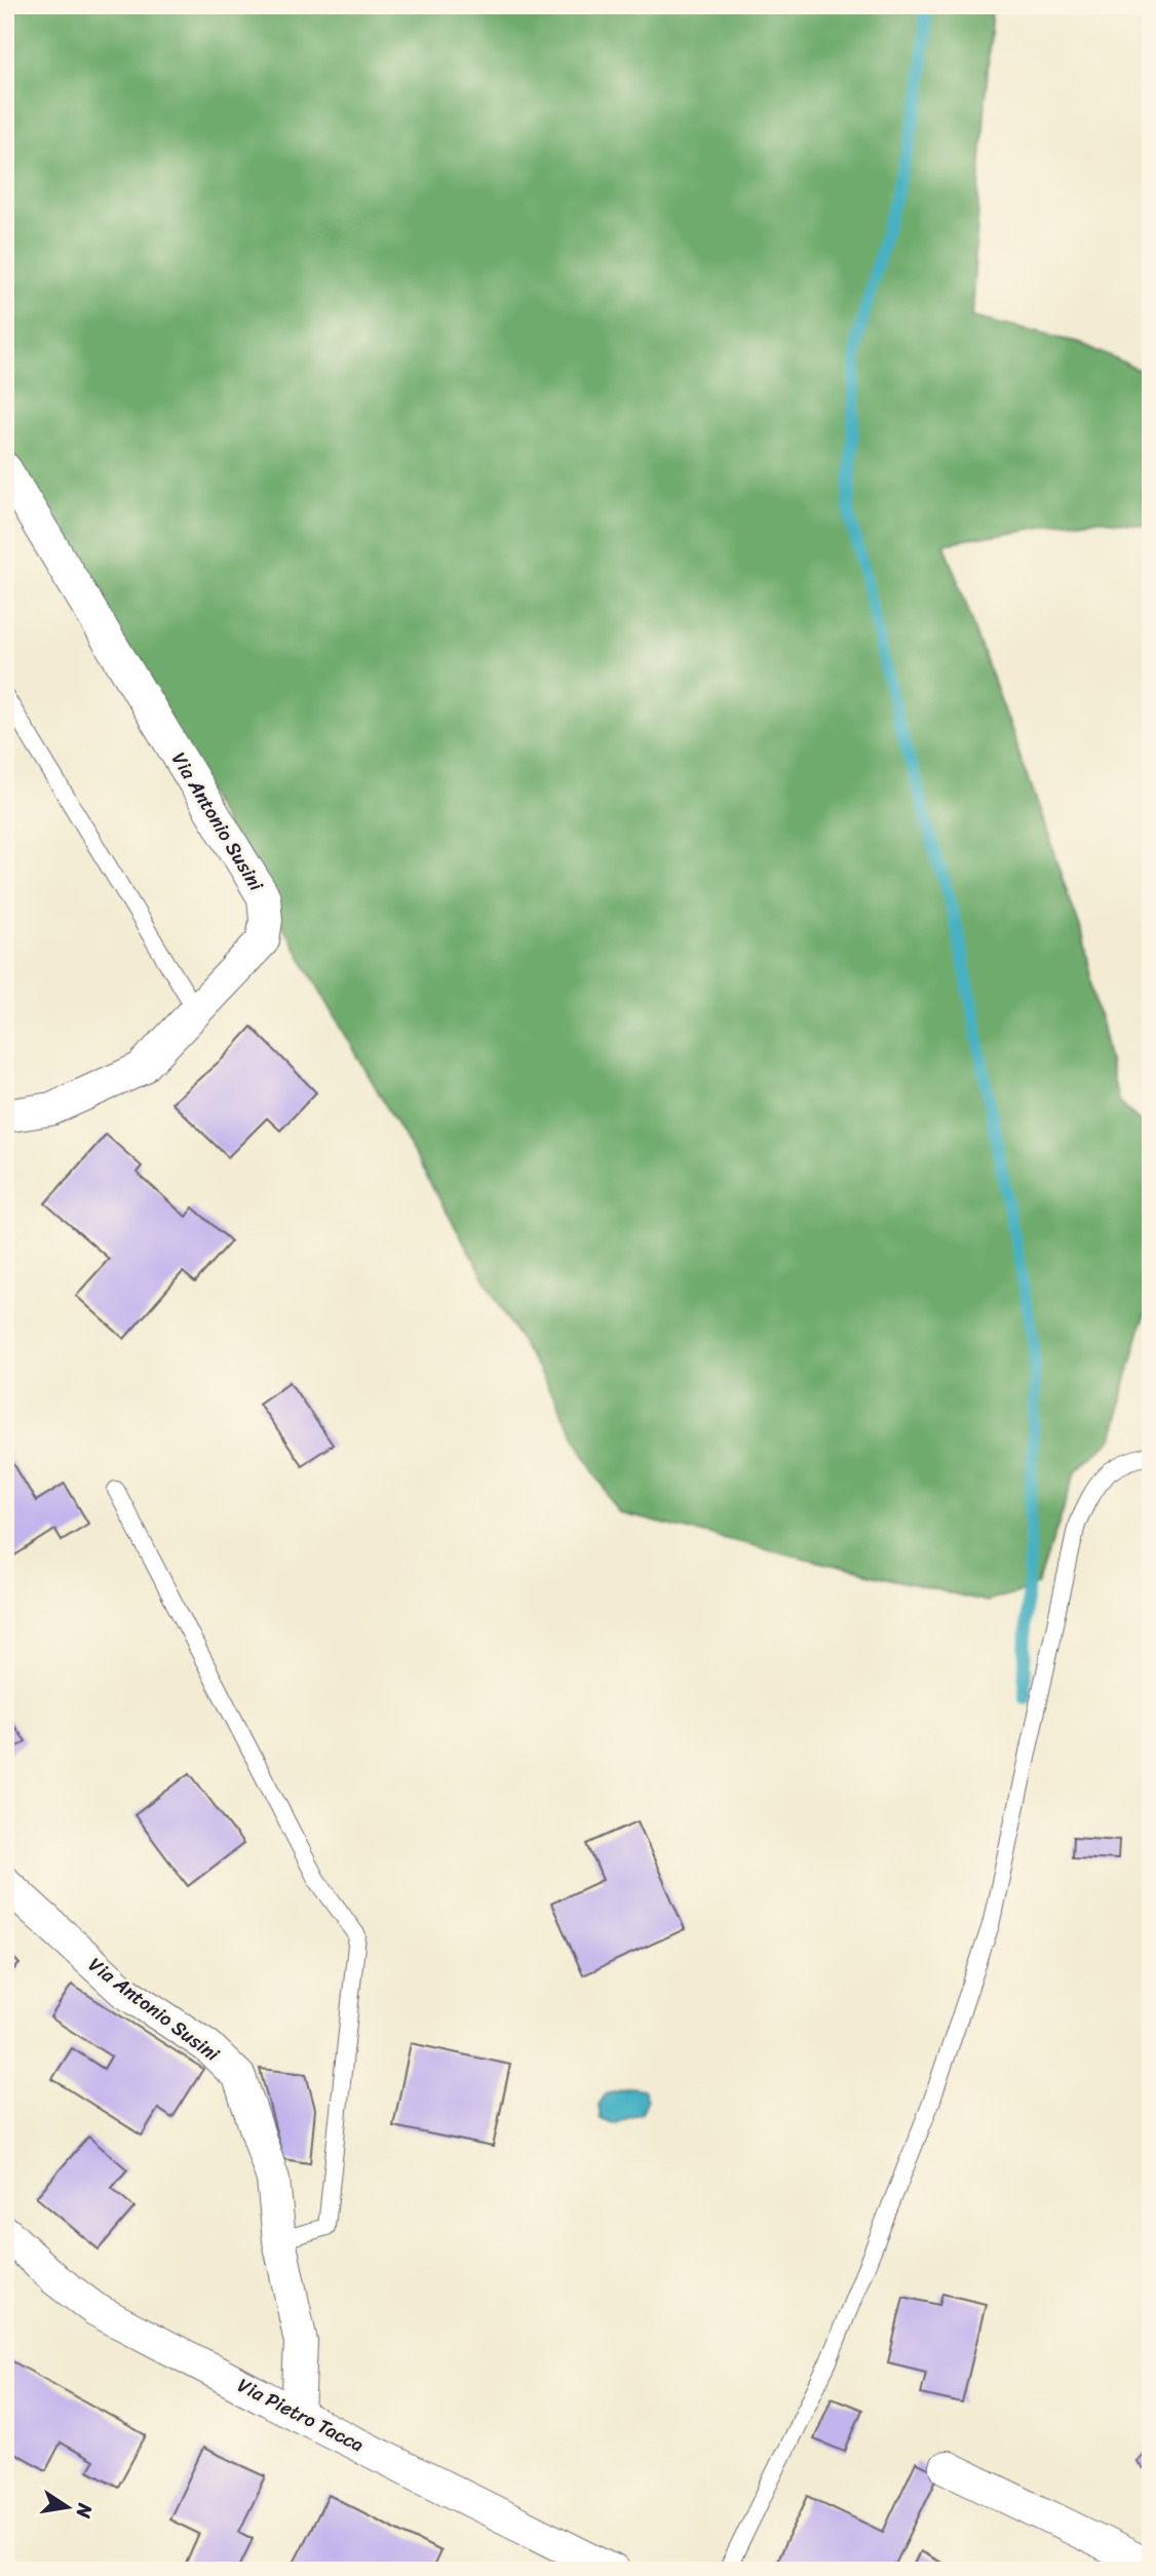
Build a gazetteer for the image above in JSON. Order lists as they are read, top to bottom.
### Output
{
  "streets": {
    "street": ["Via Antonio Susini", "Via Pietro Tacca"]
  },
  "crossings": [
    ["Via Antonio Susini", "Via Pietro Tacca"]
  ],
  "north": "right"
}
